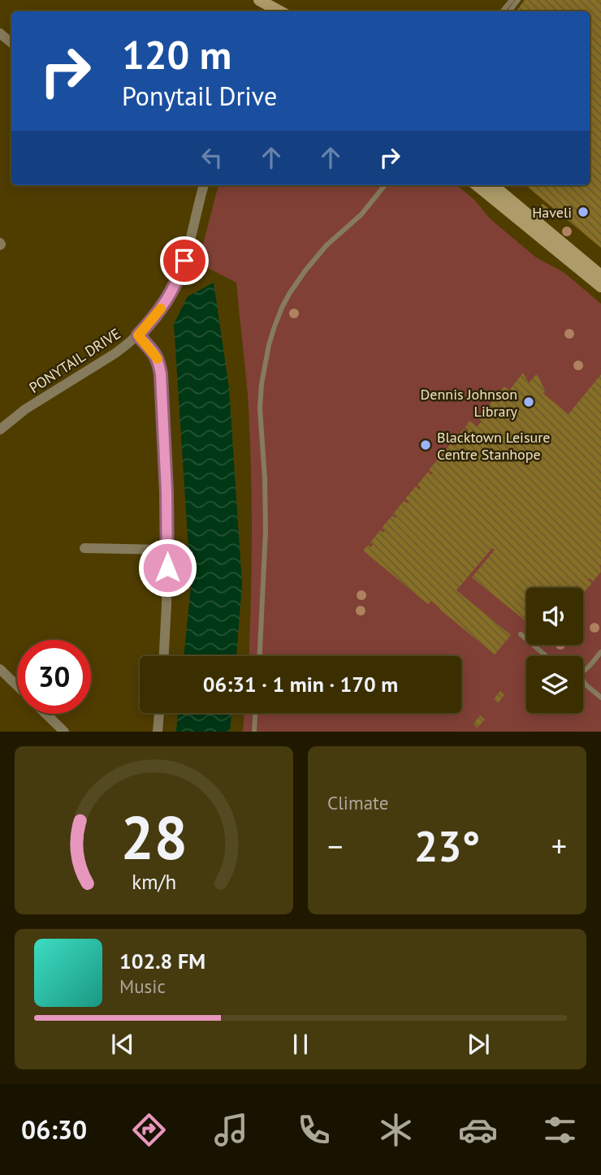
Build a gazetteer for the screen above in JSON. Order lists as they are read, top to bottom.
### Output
{
  "streets": {
    "street": ["PONYTAIL DRIVE"]
  },
  "places": ["Haveli", "Dennis Johnson Library", "Blacktown Leisure Centre Stanhope"],
  "page": {
    "turn": ["120 m", "Ponytail Drive"],
    "limit": "30",
    "trip": "06:31 · 1 min · 170 m",
    "tile": "Climate",
    "heat": ["−", "23°", "+"],
    "song": ["102.8 FM", "Music"],
    "tabs": "06:30",
    "gauge": ["28", "km/h"]
  }
}
